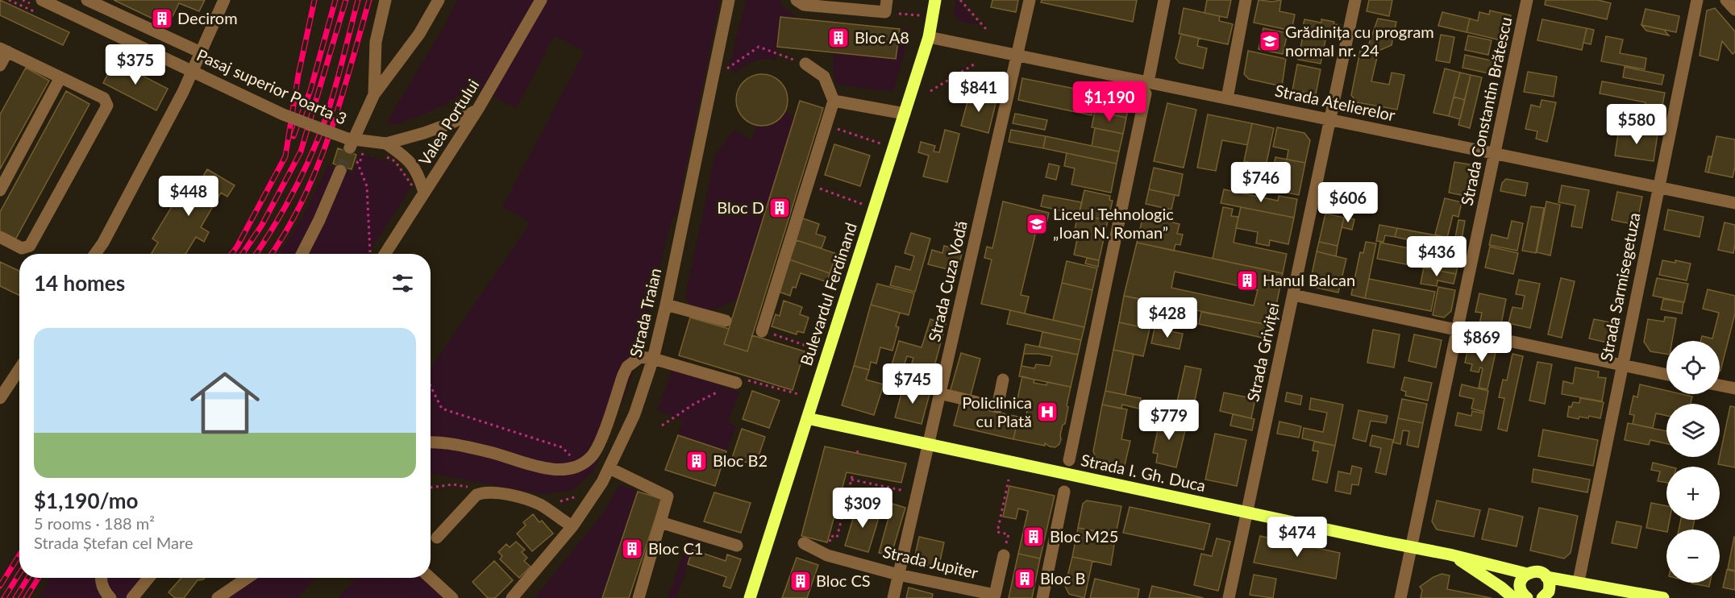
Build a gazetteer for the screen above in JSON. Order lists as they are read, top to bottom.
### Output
{
  "streets": {
    "main road": ["Bulevardul Ferdinand", "Strada I. Gh. Duca"],
    "street": [
      "Pasaj superior Poarta 3",
      "Strada Atelierelor",
      "Strada Constantin Brătescu",
      "Valea Portului",
      "Strada Cuza Vodă",
      "Strada Sarmisegetuza",
      "Strada Traian",
      "Strada Griviței",
      "Strada Jupiter"
    ]
  },
  "crossings": [
    ["Pasaj superior Poarta 3", "Valea Portului"],
    ["Strada Atelierelor", "Strada Constantin Brătescu"],
    ["Strada Atelierelor", "Strada Cuza Vodă"],
    ["Strada Atelierelor", "Strada Sarmisegetuza"],
    ["Strada Atelierelor", "Bulevardul Ferdinand"],
    ["Strada Atelierelor", "Strada Griviței"],
    ["Strada Constantin Brătescu", "Strada I. Gh. Duca"],
    ["Strada Cuza Vodă", "Strada I. Gh. Duca"],
    ["Strada Cuza Vodă", "Strada Jupiter"],
    ["Bulevardul Ferdinand", "Strada I. Gh. Duca"],
    ["Strada Griviței", "Strada I. Gh. Duca"]
  ],
  "places": {
    "building": [
      "Decirom",
      "Bloc A8",
      "Bloc D",
      "Hanul Balcan",
      "Bloc B2",
      "Bloc M25",
      "Bloc C1",
      "Bloc B",
      "Bloc CS"
    ],
    "school or university": ["Grădinița cu program normal nr. 24", "Liceul Tehnologic „Ioan N. Roman”"],
    "hospital": ["Policlinica cu Plată"]
  },
  "page": {
    "price": [
      "$375",
      "$841",
      "$1,190",
      "$580",
      "$746",
      "$448",
      "$606",
      "$436",
      "$428",
      "$869",
      "$745",
      "$779",
      "$309",
      "$474"
    ],
    "heading": "14 homes",
    "list": [
      {
        "name": "$1,190/mo",
        "note": "5 rooms · 188 m² · Strada Ștefan cel Mare"
      }
    ],
    "map_buttons": ["+", "−"]
  }
}
